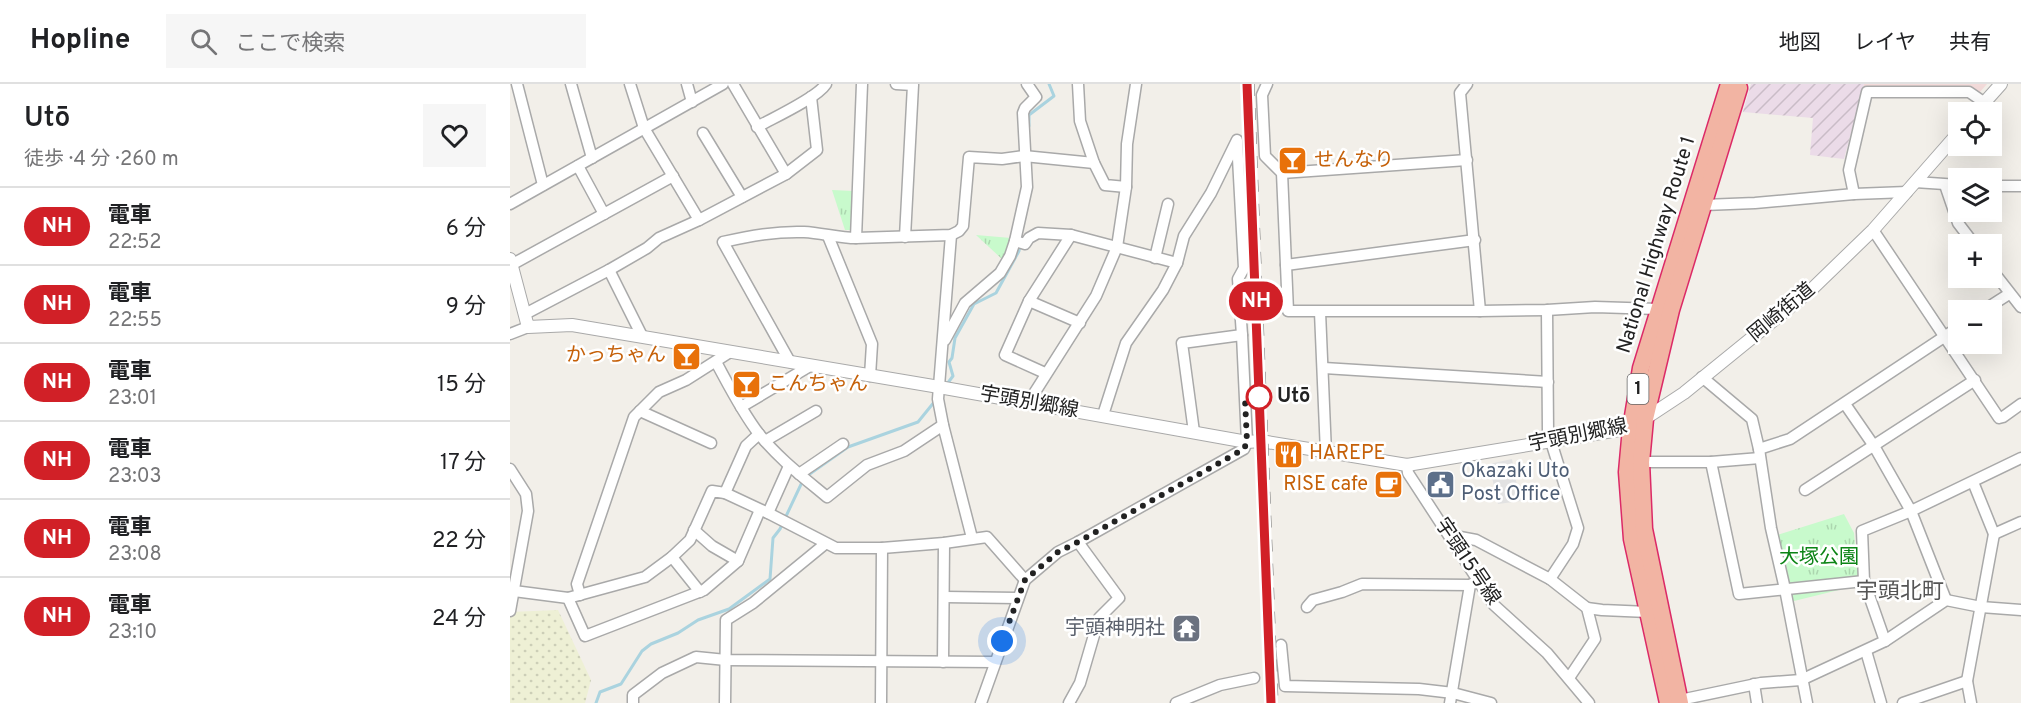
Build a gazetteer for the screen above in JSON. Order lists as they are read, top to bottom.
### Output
{
  "streets": {
    "highway": ["National Highway Route 1", "1"],
    "street": ["岡崎街道", "宇頭別郷線", "宇頭15号線"]
  },
  "crossings": [
    ["National Highway Route 1", "岡崎街道"],
    ["National Highway Route 1", "宇頭別郷線"],
    ["岡崎街道", "宇頭別郷線"],
    ["宇頭別郷線", "宇頭15号線"]
  ],
  "districts": ["宇頭北町"],
  "parks": ["大塚公園"],
  "places": {
    "bar": ["せんなり", "かっちゃん", "こんちゃん"],
    "other": ["Utō"],
    "restaurant": ["HAREPE"],
    "public building": ["Okazaki Uto Post Office"],
    "cafe": ["RISE cafe"],
    "temple": ["宇頭神明社"]
  },
  "page": {
    "header": "Hopline",
    "search": "ここで検索",
    "nav": ["地図", "レイヤ", "共有"],
    "heading": ["Utō", "徒歩 · 4 分 · 260 m"],
    "on_map": "NH",
    "map_buttons": ["+", "−"],
    "list": [
      {
        "mark": "NH",
        "name": "電車",
        "note": "22:52",
        "value": "6 分"
      },
      {
        "mark": "NH",
        "name": "電車",
        "note": "22:55",
        "value": "9 分"
      },
      {
        "mark": "NH",
        "name": "電車",
        "note": "23:01",
        "value": "15 分"
      },
      {
        "mark": "NH",
        "name": "電車",
        "note": "23:03",
        "value": "17 分"
      },
      {
        "mark": "NH",
        "name": "電車",
        "note": "23:08",
        "value": "22 分"
      },
      {
        "mark": "NH",
        "name": "電車",
        "note": "23:10",
        "value": "24 分"
      }
    ]
  }
}
